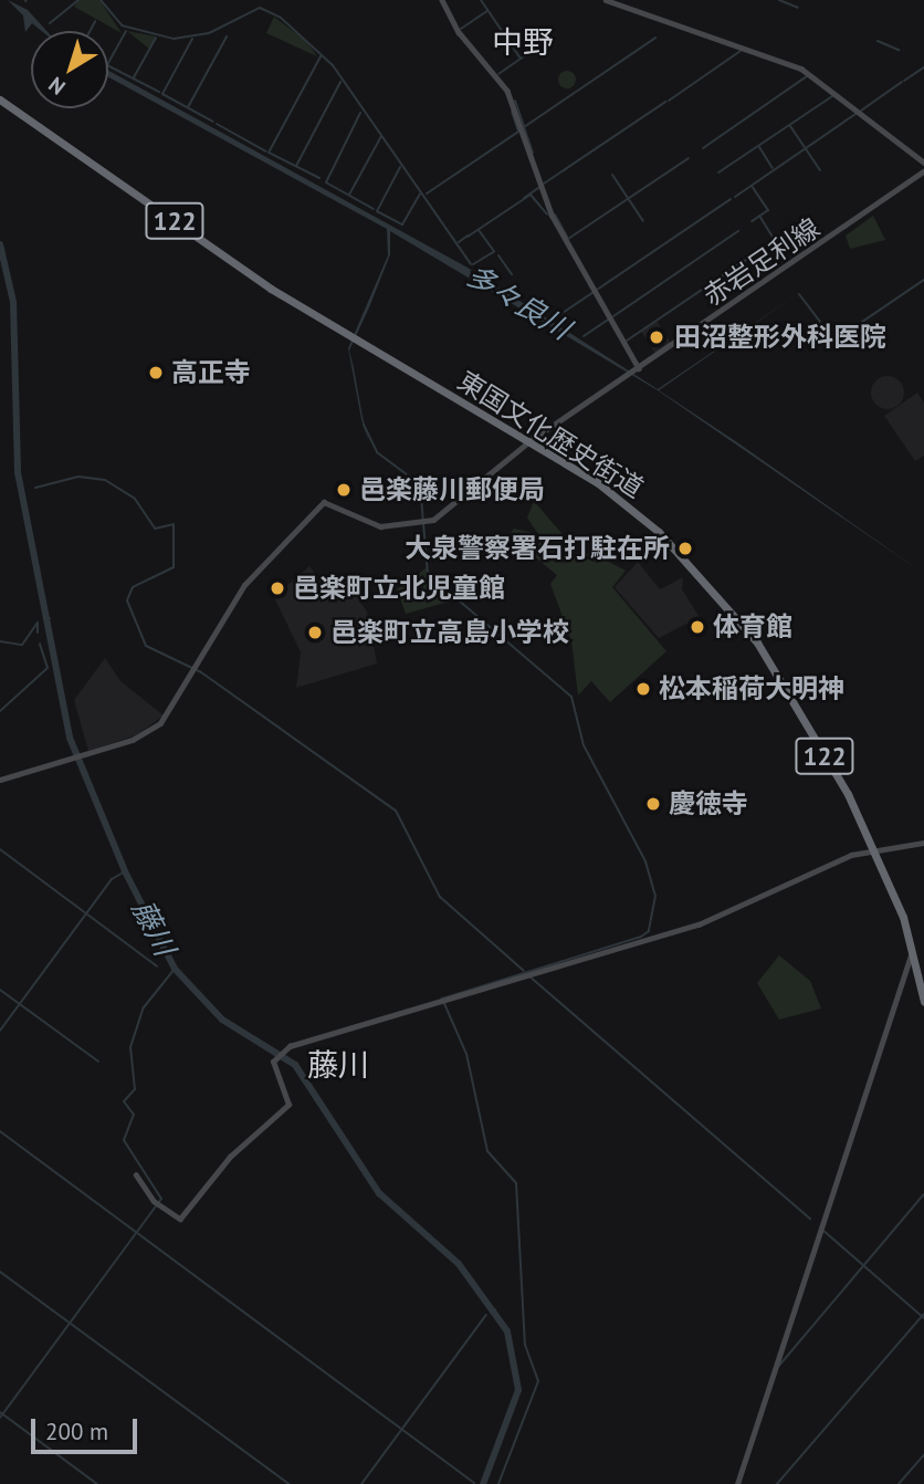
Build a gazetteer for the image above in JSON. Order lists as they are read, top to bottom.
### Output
{
  "streets": {
    "highway": ["122", "東国文化歴史街道"],
    "street": ["赤岩足利線"]
  },
  "crossings": [
    ["赤岩足利線", "東国文化歴史街道"]
  ],
  "districts": ["中野", "藤川"],
  "water": ["多々良川", "藤川"],
  "places": [
    "田沼整形外科医院",
    "高正寺",
    "邑楽藤川郵便局",
    "大泉警察署石打駐在所",
    "邑楽町立北児童館",
    "体育館",
    "邑楽町立高島小学校",
    "松本稲荷大明神",
    "慶徳寺"
  ],
  "scale_bar": "200 m",
  "north": "bottom left"
}
